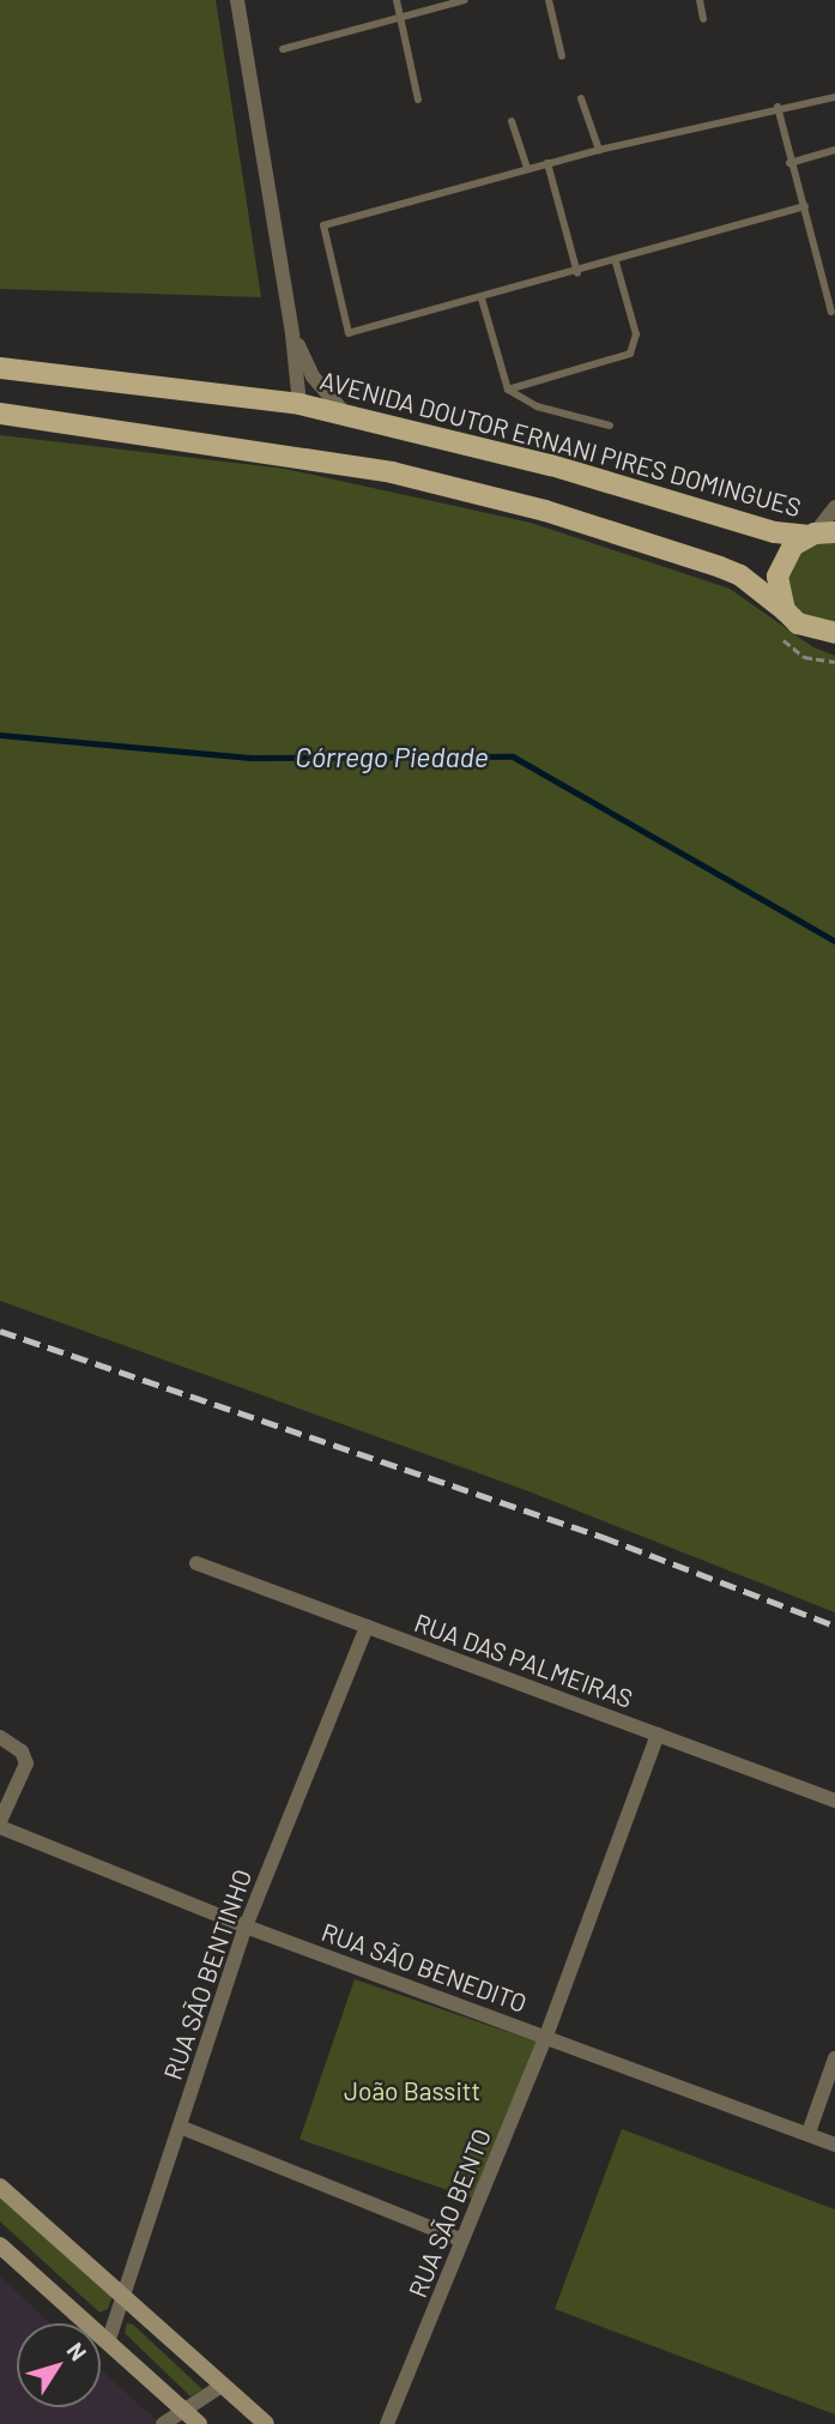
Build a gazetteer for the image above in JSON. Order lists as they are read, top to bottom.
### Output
{
  "streets": {
    "main road": ["AVENIDA DOUTOR ERNANI PIRES DOMINGUES"],
    "street": [
      "RUA DAS PALMEIRAS",
      "RUA SÃO BENEDITO",
      "RUA SÃO BENTINHO",
      "RUA SÃO BENTO"
    ]
  },
  "crossings": [
    ["RUA DAS PALMEIRAS", "RUA SÃO BENTINHO"],
    ["RUA DAS PALMEIRAS", "RUA SÃO BENTO"],
    ["RUA SÃO BENEDITO", "RUA SÃO BENTINHO"],
    ["RUA SÃO BENEDITO", "RUA SÃO BENTO"]
  ],
  "water": ["Córrego Piedade"],
  "parks": ["João Bassitt"],
  "north": "top right"
}
